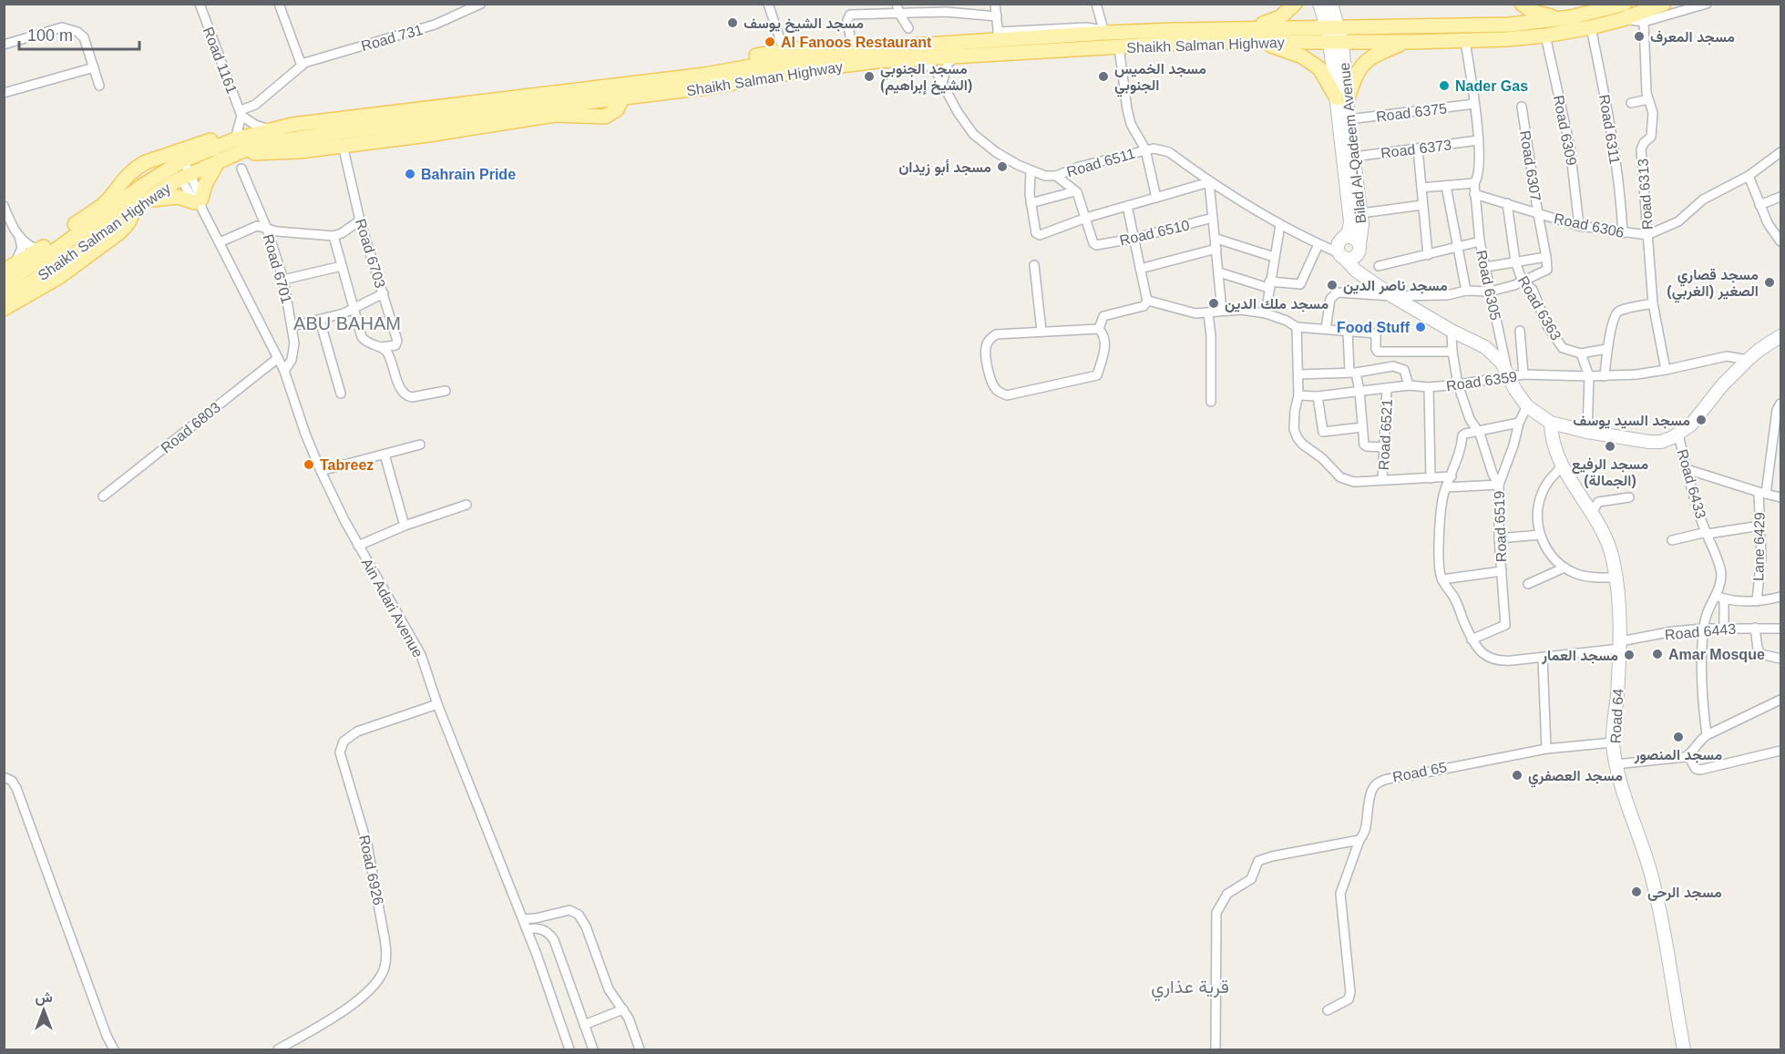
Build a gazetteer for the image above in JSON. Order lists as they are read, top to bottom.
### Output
{
  "streets": {
    "main road": ["Shaikh Salman Highway"],
    "street": [
      "Road 731",
      "Road 1161",
      "Road 6375",
      "Road 6311",
      "Road 6309",
      "Bilad Al-Qadeem Avenue",
      "Road 6373",
      "Road 6511",
      "Road 6307",
      "Road 6313",
      "Road 6306",
      "Road 6510",
      "Road 6703",
      "Road 6701",
      "Road 6305",
      "Road 6363",
      "Road 6359",
      "Road 6803",
      "Road 6521",
      "Road 6433",
      "Road 6519",
      "Lane 6429",
      "Ain Adari Avenue",
      "Road 6443",
      "Road 64",
      "Road 65",
      "Road 6926"
    ]
  },
  "crossings": [
    ["Road 731", "Road 1161"],
    ["Shaikh Salman Highway", "Road 6311"],
    ["Shaikh Salman Highway", "Road 6309"],
    ["Shaikh Salman Highway", "Bilad Al-Qadeem Avenue"],
    ["Shaikh Salman Highway", "Road 6511"],
    ["Shaikh Salman Highway", "Ain Adari Avenue"],
    ["Road 6375", "Bilad Al-Qadeem Avenue"],
    ["Road 6311", "Road 6306"],
    ["Road 6309", "Road 6306"],
    ["Bilad Al-Qadeem Avenue", "Road 6373"],
    ["Road 6307", "Road 6306"],
    ["Road 6313", "Road 6306"],
    ["Road 6313", "Road 6359"],
    ["Road 6306", "Road 6305"],
    ["Road 6306", "Road 6363"],
    ["Road 6701", "Ain Adari Avenue"],
    ["Road 6305", "Road 6359"],
    ["Road 6359", "Road 6521"],
    ["Road 6359", "Road 6519"],
    ["Road 6803", "Ain Adari Avenue"],
    ["Road 6433", "Road 6443"],
    ["Road 6519", "Road 6443"],
    ["Ain Adari Avenue", "Road 6926"],
    ["Road 6443", "Road 64"],
    ["Road 64", "Road 65"]
  ],
  "districts": ["ABU BAHAM", "قرية عذاري"],
  "places": [
    "مسجد الشيخ يوسف",
    "مسجد المعرف",
    "Al Fanoos Restaurant",
    "مسجد الجنوبي (الشيخ إبراهيم)",
    "مسجد الخميس الجنوبي",
    "Nader Gas",
    "مسجد أبو زيدان",
    "Bahrain Pride",
    "مسجد قصاري الصغير (الغربي)",
    "مسجد ناصر الدين",
    "مسجد ملك الدين",
    "Food Stuff",
    "مسجد السيد يوسف",
    "مسجد الرفيع (الجمالة)",
    "Tabreez",
    "Amar Mosque",
    "مسجد العمار",
    "مسجد المنصور",
    "مسجد العصفري",
    "مسجد الرحى"
  ],
  "scale_bar": "100 m",
  "north": "top"
}
